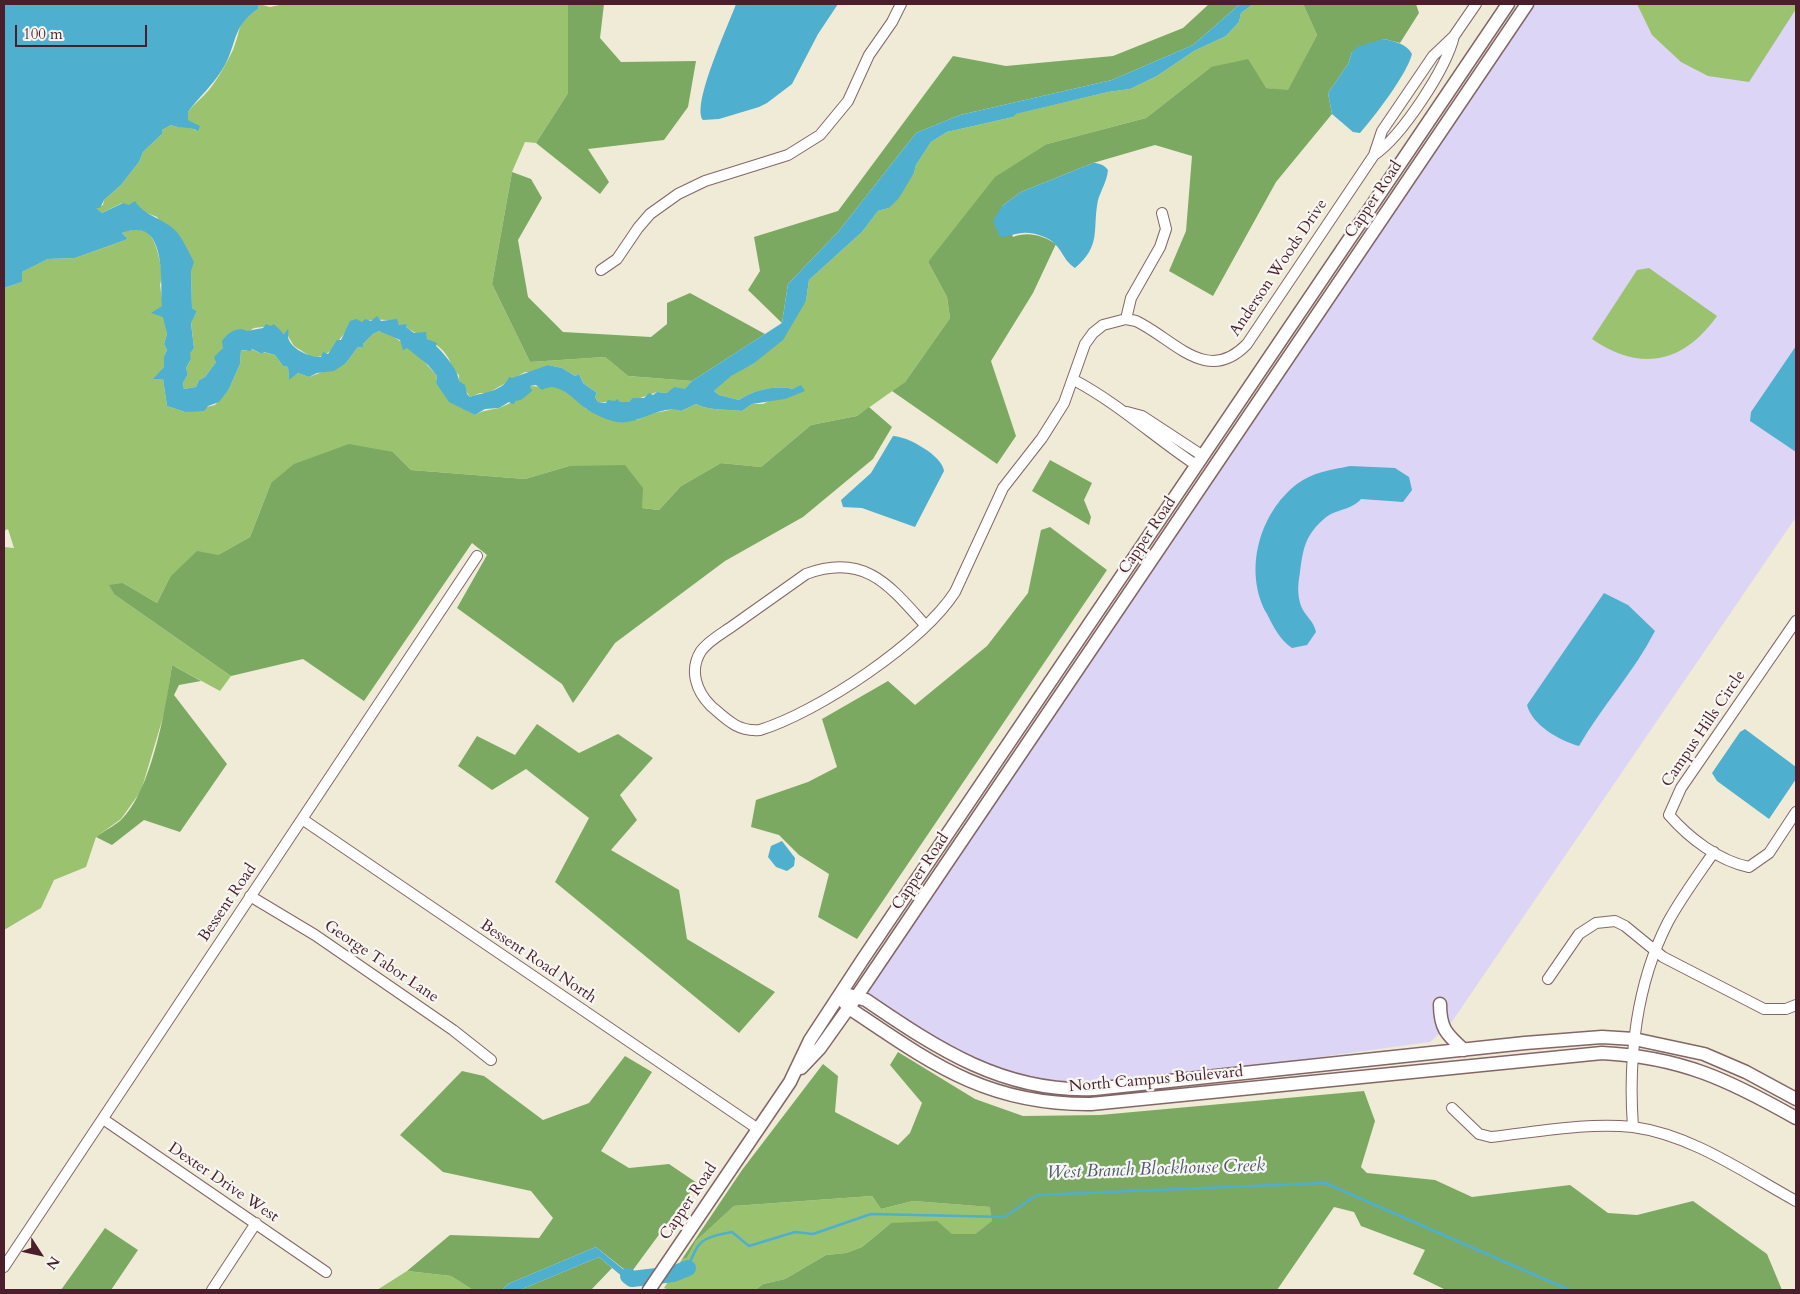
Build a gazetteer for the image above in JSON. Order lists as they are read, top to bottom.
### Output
{
  "streets": {
    "street": [
      "Capper Road",
      "Anderson Woods Drive",
      "Campus Hills Circle",
      "Bessent Road",
      "George Tabor Lane",
      "Bessent Road North",
      "North Campus Boulevard",
      "Dexter Drive West"
    ]
  },
  "crossings": [
    ["Capper Road", "Bessent Road North"],
    ["Capper Road", "North Campus Boulevard"],
    ["Bessent Road", "George Tabor Lane"],
    ["Bessent Road", "Bessent Road North"],
    ["Bessent Road", "Dexter Drive West"]
  ],
  "water": ["West Branch Blockhouse Creek"],
  "scale_bar": "100 m",
  "north": "bottom right"
}
